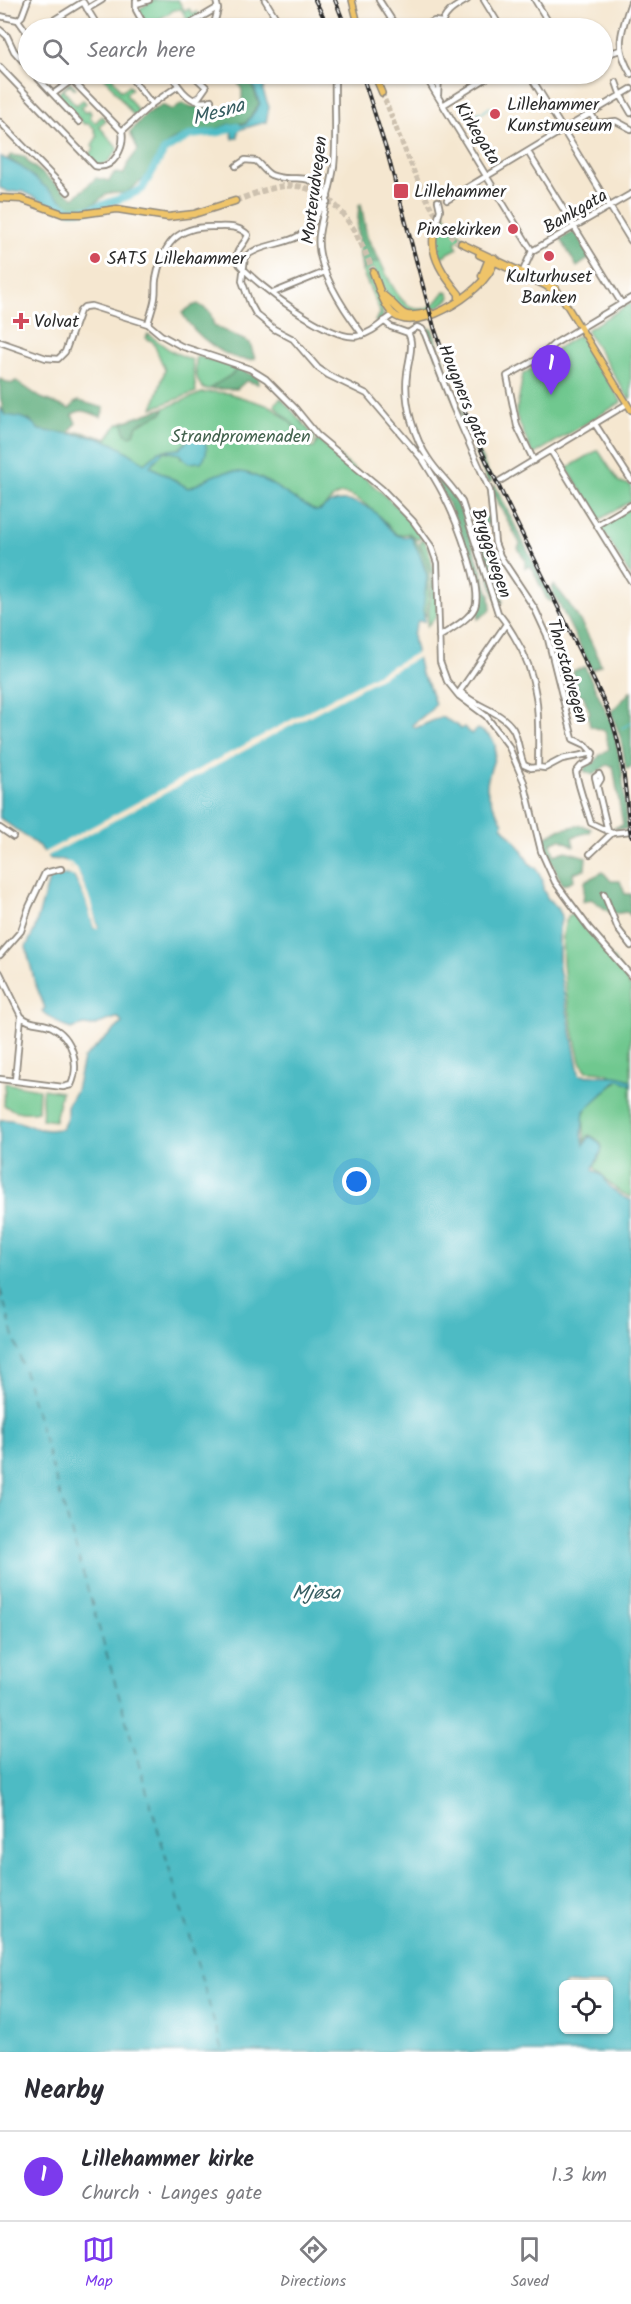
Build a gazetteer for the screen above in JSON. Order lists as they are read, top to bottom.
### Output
{
  "streets": {
    "street": [
      "Kirkegata",
      "Morterudvegen",
      "Bankgata",
      "Hougners gate",
      "Bryggevegen",
      "Thorstadvegen"
    ]
  },
  "crossings": [
    ["Kirkegata", "Bankgata"],
    ["Hougners gate", "Bryggevegen"],
    ["Hougners gate", "Thorstadvegen"]
  ],
  "water": ["Mesna", "Mjøsa"],
  "parks": ["Strandpromenaden"],
  "places": {
    "other": [
      "Lillehammer Kunstmuseum",
      "Pinsekirken",
      "Kulturhuset Banken",
      "SATS Lillehammer"
    ],
    "transit": ["Lillehammer"],
    "health": ["Volvat"]
  },
  "page": {
    "search": "Search here",
    "pins": "1",
    "heading": "Nearby",
    "list": [
      {
        "mark": "1",
        "name": "Lillehammer kirke",
        "note": "Church · Langes gate",
        "value": "1.3 km"
      }
    ],
    "nav": ["Map", "Directions", "Saved"]
  }
}
